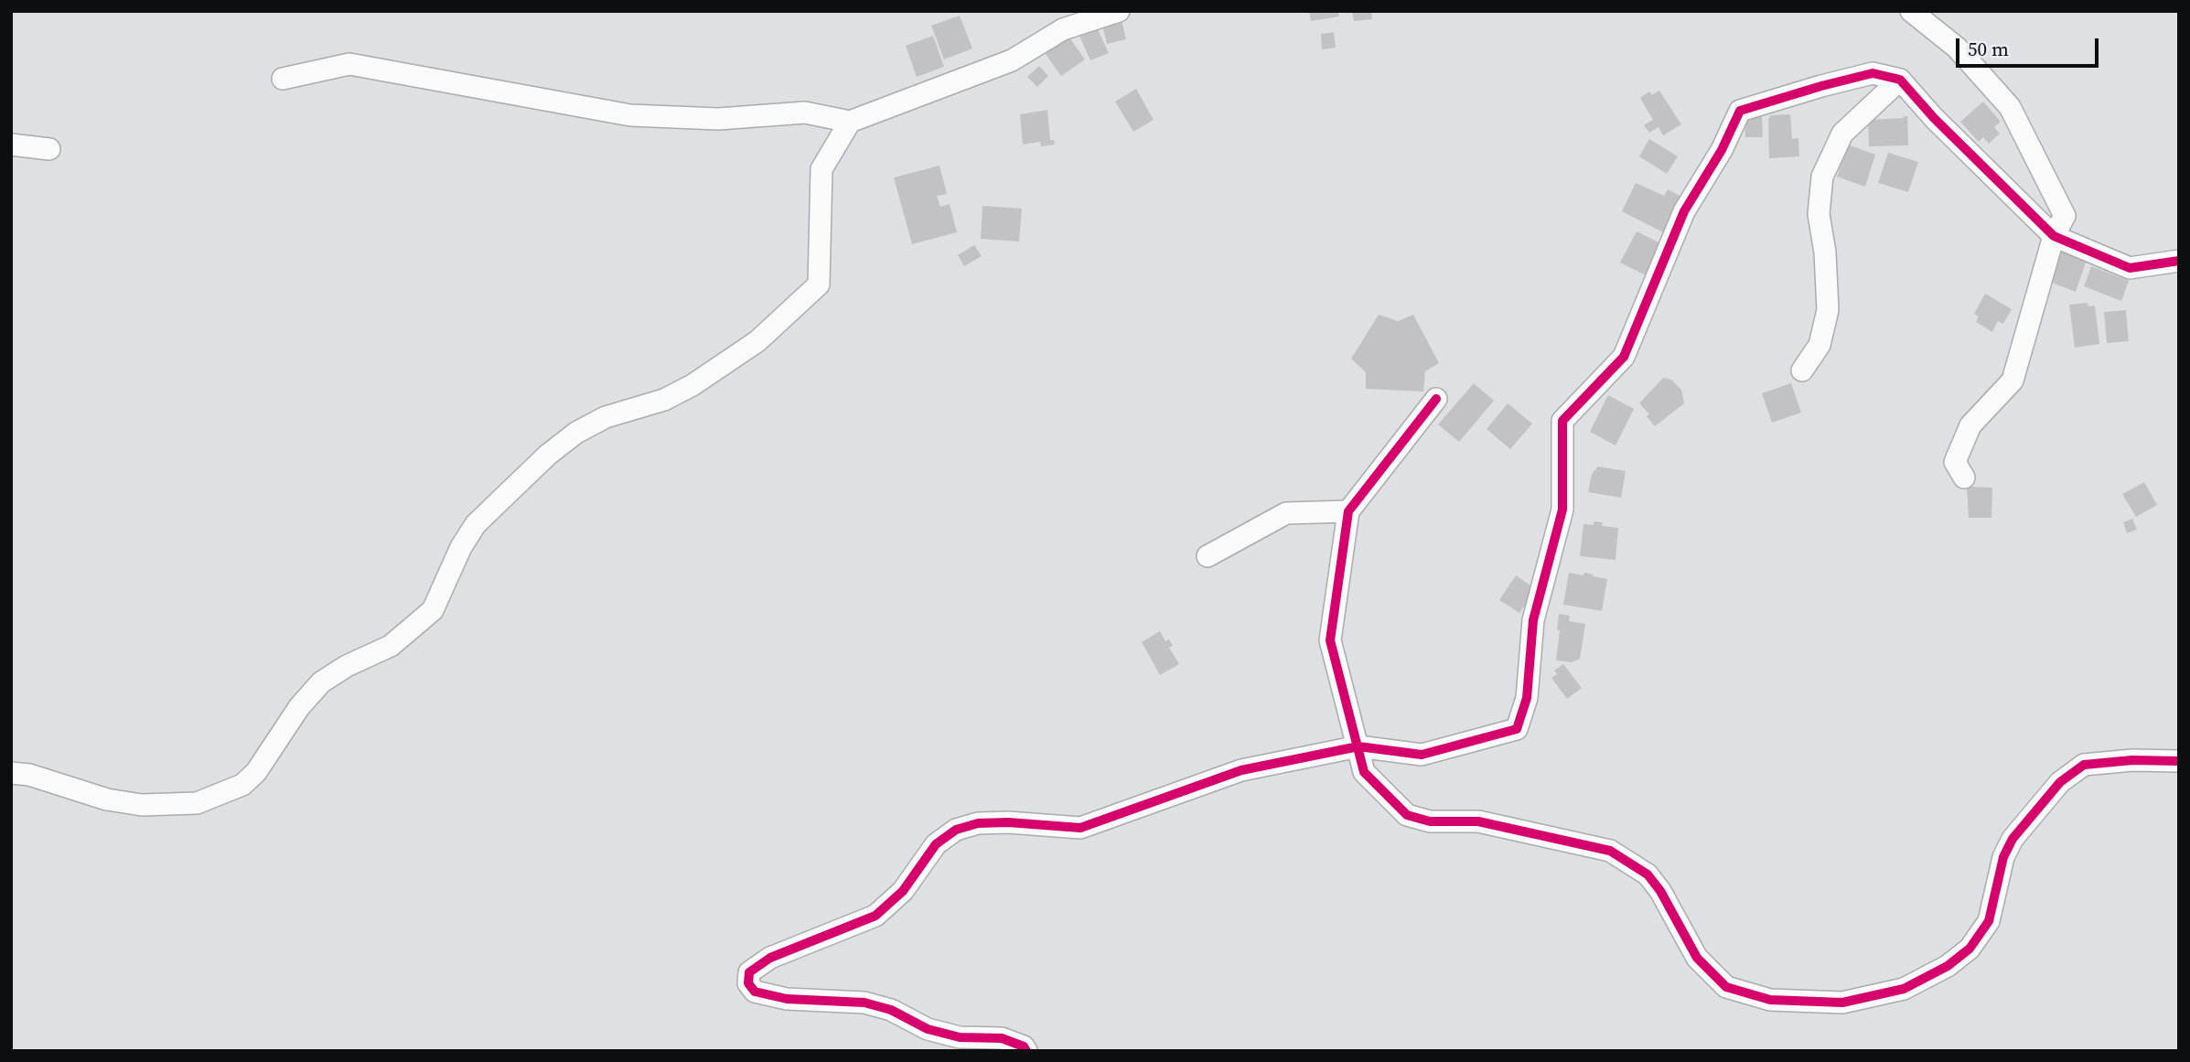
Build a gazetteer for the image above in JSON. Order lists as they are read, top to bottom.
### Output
{
  "scale_bar": "50 m"
}
